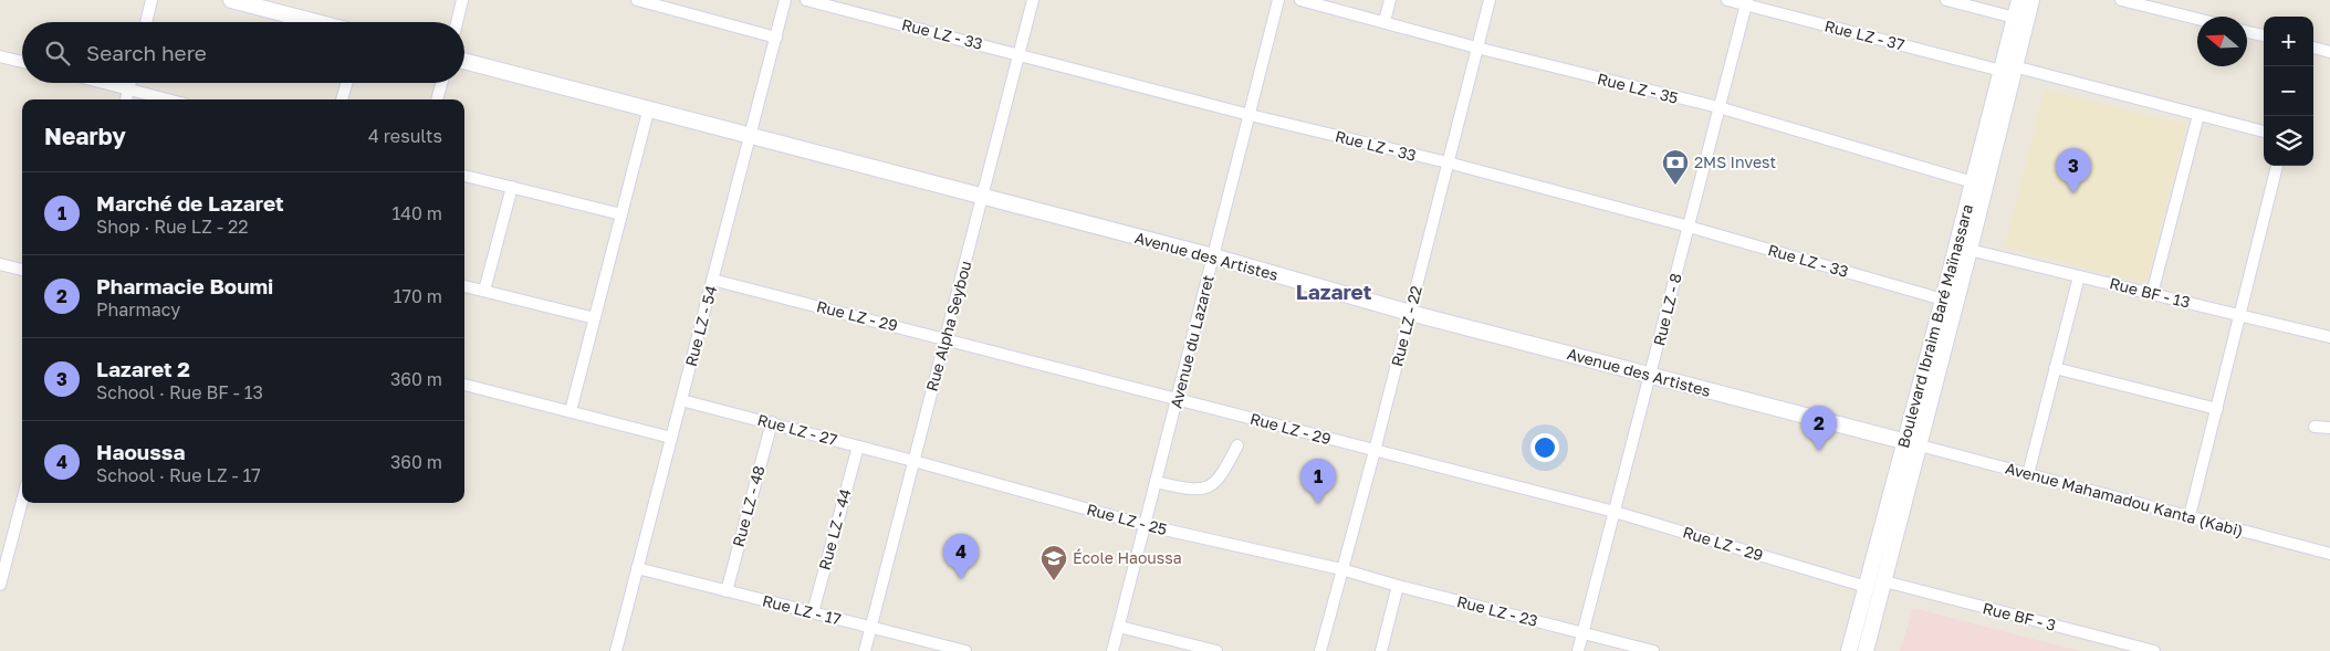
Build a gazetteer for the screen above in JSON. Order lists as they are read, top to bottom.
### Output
{
  "streets": {
    "street": [
      "Rue LZ - 33",
      "Rue LZ - 37",
      "Rue LZ - 35",
      "Avenue des Artistes",
      "Rue BF - 13",
      "Rue LZ - 8",
      "Rue LZ - 29",
      "Rue LZ - 54",
      "Rue Alpha Seybou",
      "Rue LZ - 22",
      "Boulevard Ibraim Baré Maïnassara",
      "Avenue du Lazaret",
      "Rue LZ - 27",
      "Avenue Mahamadou Kanta (Kabi)",
      "Rue LZ - 48",
      "Rue LZ - 25",
      "Rue LZ - 44",
      "Rue LZ - 17",
      "Rue LZ - 23",
      "Rue BF - 3"
    ]
  },
  "crossings": [
    ["Rue LZ - 33", "Rue LZ - 8"],
    ["Rue LZ - 33", "Rue Alpha Seybou"],
    ["Rue LZ - 33", "Rue LZ - 22"],
    ["Rue LZ - 33", "Boulevard Ibraim Baré Maïnassara"],
    ["Rue LZ - 33", "Avenue du Lazaret"],
    ["Rue LZ - 37", "Rue LZ - 8"],
    ["Rue LZ - 37", "Boulevard Ibraim Baré Maïnassara"],
    ["Rue LZ - 35", "Rue LZ - 8"],
    ["Rue LZ - 35", "Rue LZ - 22"],
    ["Rue LZ - 35", "Boulevard Ibraim Baré Maïnassara"],
    ["Avenue des Artistes", "Rue LZ - 8"],
    ["Avenue des Artistes", "Rue LZ - 54"],
    ["Avenue des Artistes", "Rue Alpha Seybou"],
    ["Avenue des Artistes", "Rue LZ - 22"],
    ["Avenue des Artistes", "Boulevard Ibraim Baré Maïnassara"],
    ["Avenue des Artistes", "Avenue du Lazaret"],
    ["Avenue des Artistes", "Avenue Mahamadou Kanta (Kabi)"],
    ["Rue BF - 13", "Boulevard Ibraim Baré Maïnassara"],
    ["Rue LZ - 8", "Rue LZ - 29"],
    ["Rue LZ - 8", "Rue LZ - 23"],
    ["Rue LZ - 29", "Rue LZ - 54"],
    ["Rue LZ - 29", "Rue Alpha Seybou"],
    ["Rue LZ - 29", "Rue LZ - 22"],
    ["Rue LZ - 29", "Boulevard Ibraim Baré Maïnassara"],
    ["Rue LZ - 29", "Avenue du Lazaret"],
    ["Rue LZ - 54", "Rue LZ - 27"],
    ["Rue LZ - 54", "Rue LZ - 17"],
    ["Rue Alpha Seybou", "Rue LZ - 27"],
    ["Rue Alpha Seybou", "Rue LZ - 25"],
    ["Rue Alpha Seybou", "Rue LZ - 17"],
    ["Rue LZ - 22", "Rue LZ - 25"],
    ["Rue LZ - 22", "Rue LZ - 23"],
    ["Boulevard Ibraim Baré Maïnassara", "Avenue Mahamadou Kanta (Kabi)"],
    ["Boulevard Ibraim Baré Maïnassara", "Rue BF - 3"],
    ["Avenue du Lazaret", "Rue LZ - 25"],
    ["Rue LZ - 27", "Rue LZ - 48"],
    ["Rue LZ - 27", "Rue LZ - 25"],
    ["Rue LZ - 27", "Rue LZ - 44"],
    ["Rue LZ - 48", "Rue LZ - 17"],
    ["Rue LZ - 25", "Rue LZ - 23"],
    ["Rue LZ - 44", "Rue LZ - 17"]
  ],
  "districts": ["Lazaret"],
  "places": {
    "bank": ["2MS Invest"],
    "school or university": ["École Haoussa"]
  },
  "north": "left",
  "page": {
    "map_buttons": ["+", "−"],
    "search": "Search here",
    "heading": ["Nearby", "4 results"],
    "pins": [
      "3",
      "2",
      "1",
      "4"
    ],
    "list": [
      {
        "mark": "1",
        "name": "Marché de Lazaret",
        "note": "Shop · Rue LZ - 22",
        "value": "140 m"
      },
      {
        "mark": "2",
        "name": "Pharmacie Boumi",
        "note": "Pharmacy",
        "value": "170 m"
      },
      {
        "mark": "3",
        "name": "Lazaret 2",
        "note": "School · Rue BF - 13",
        "value": "360 m"
      },
      {
        "mark": "4",
        "name": "Haoussa",
        "note": "School · Rue LZ - 17",
        "value": "360 m"
      }
    ]
  }
}
